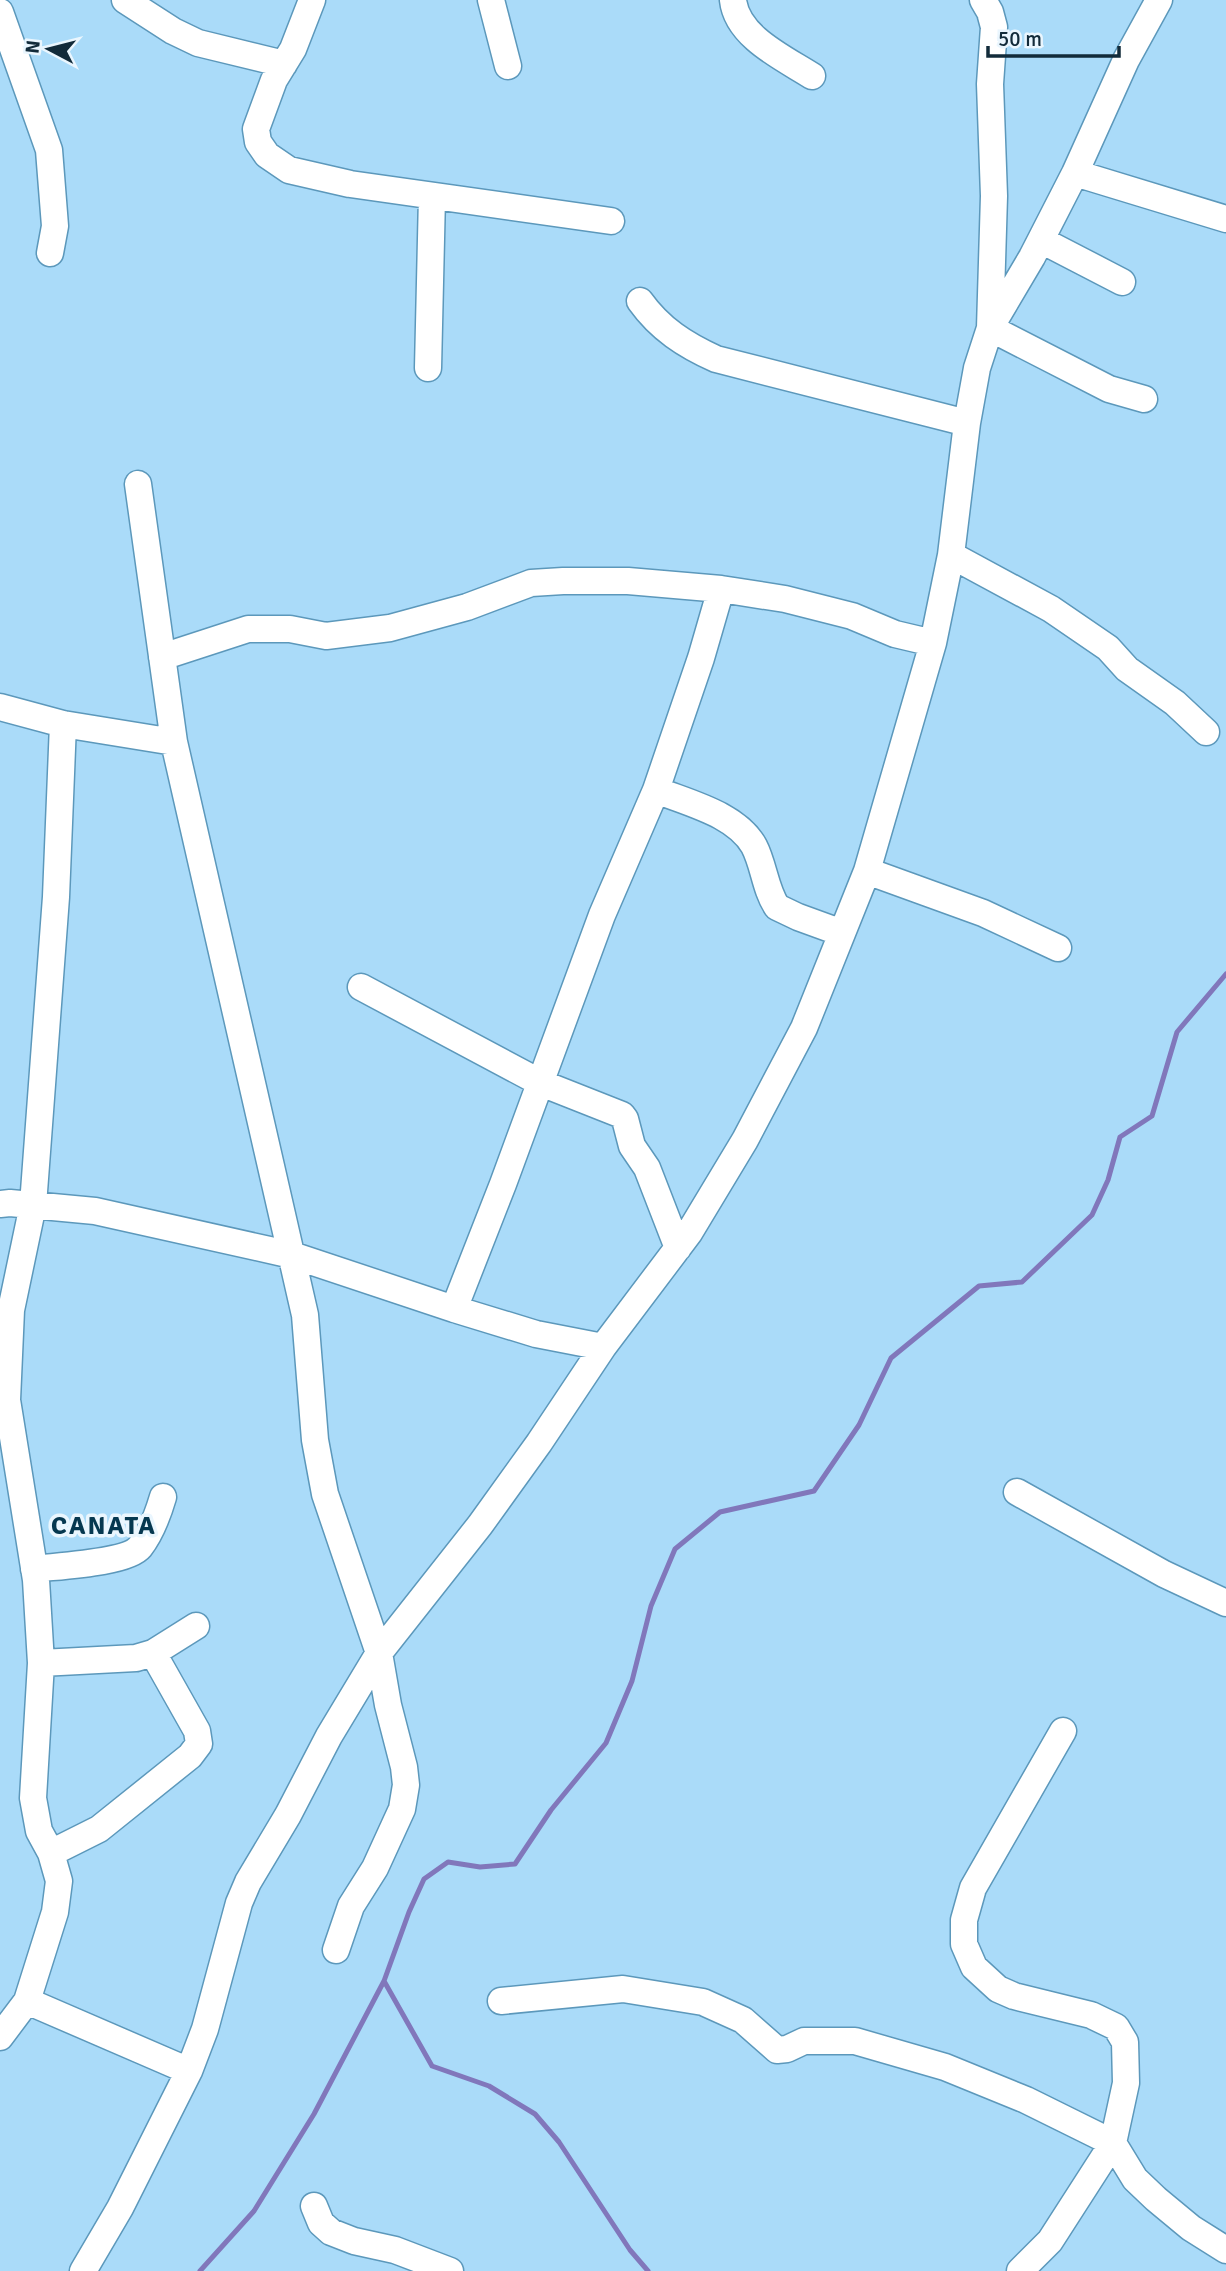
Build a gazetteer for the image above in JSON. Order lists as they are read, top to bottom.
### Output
{
  "districts": ["CANATA"],
  "scale_bar": "50 m",
  "north": "left"
}
